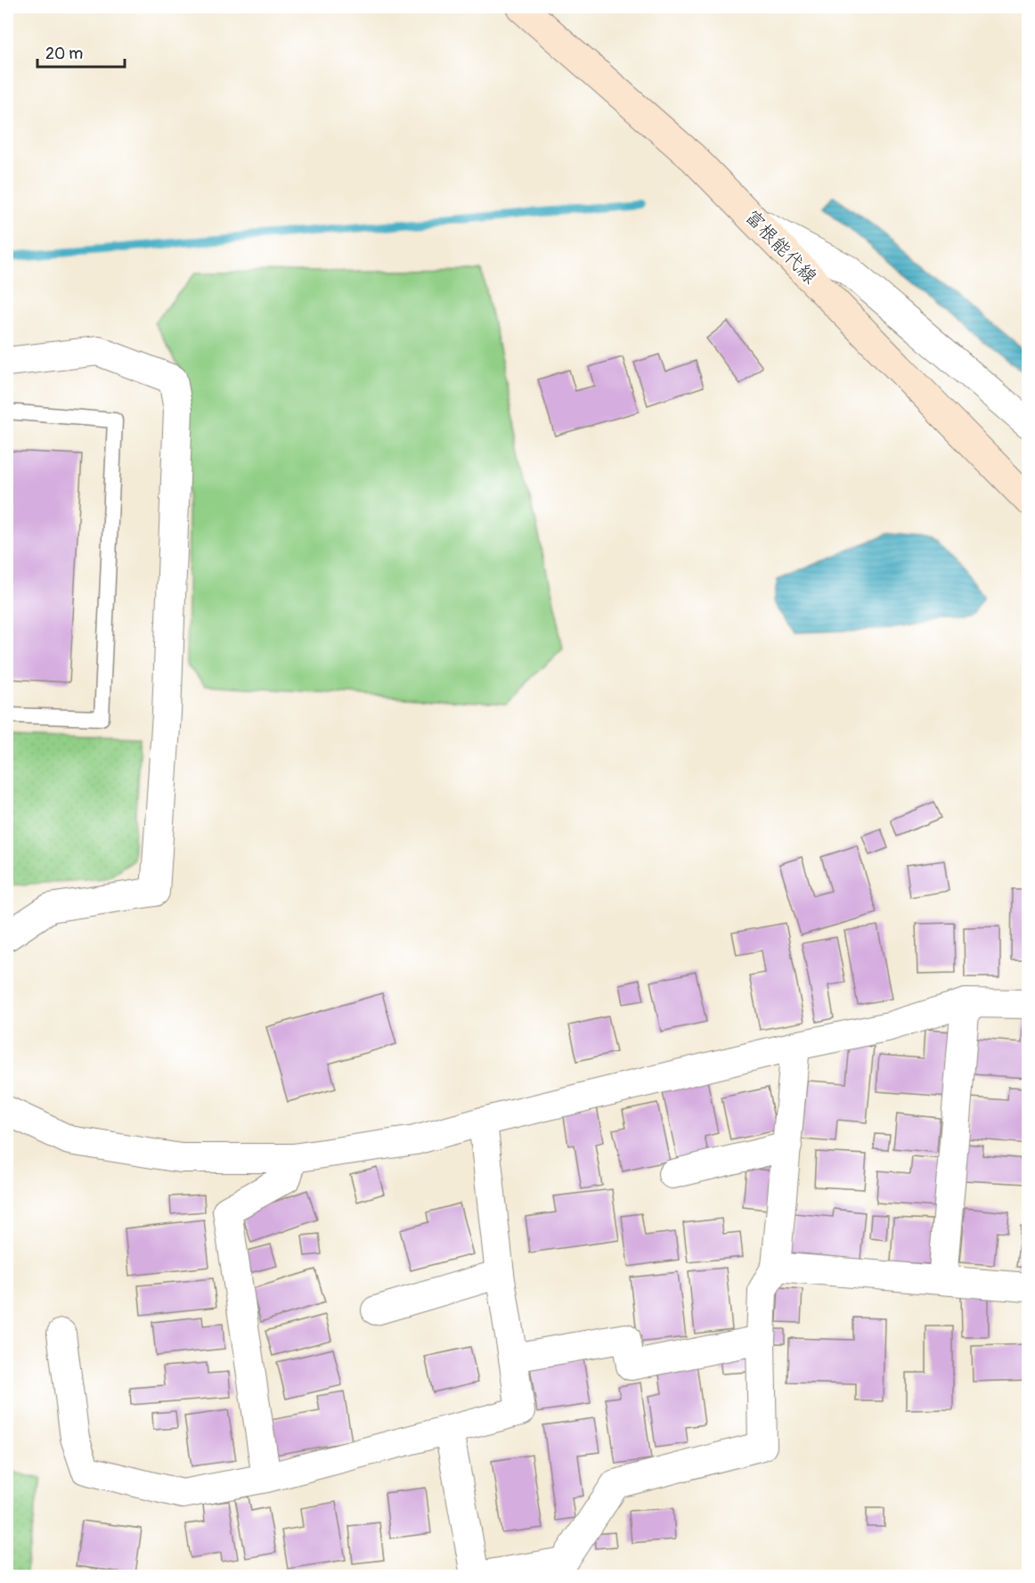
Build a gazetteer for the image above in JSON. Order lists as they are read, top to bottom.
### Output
{
  "streets": {
    "main road": ["富根能代線"]
  },
  "scale_bar": "20 m"
}
